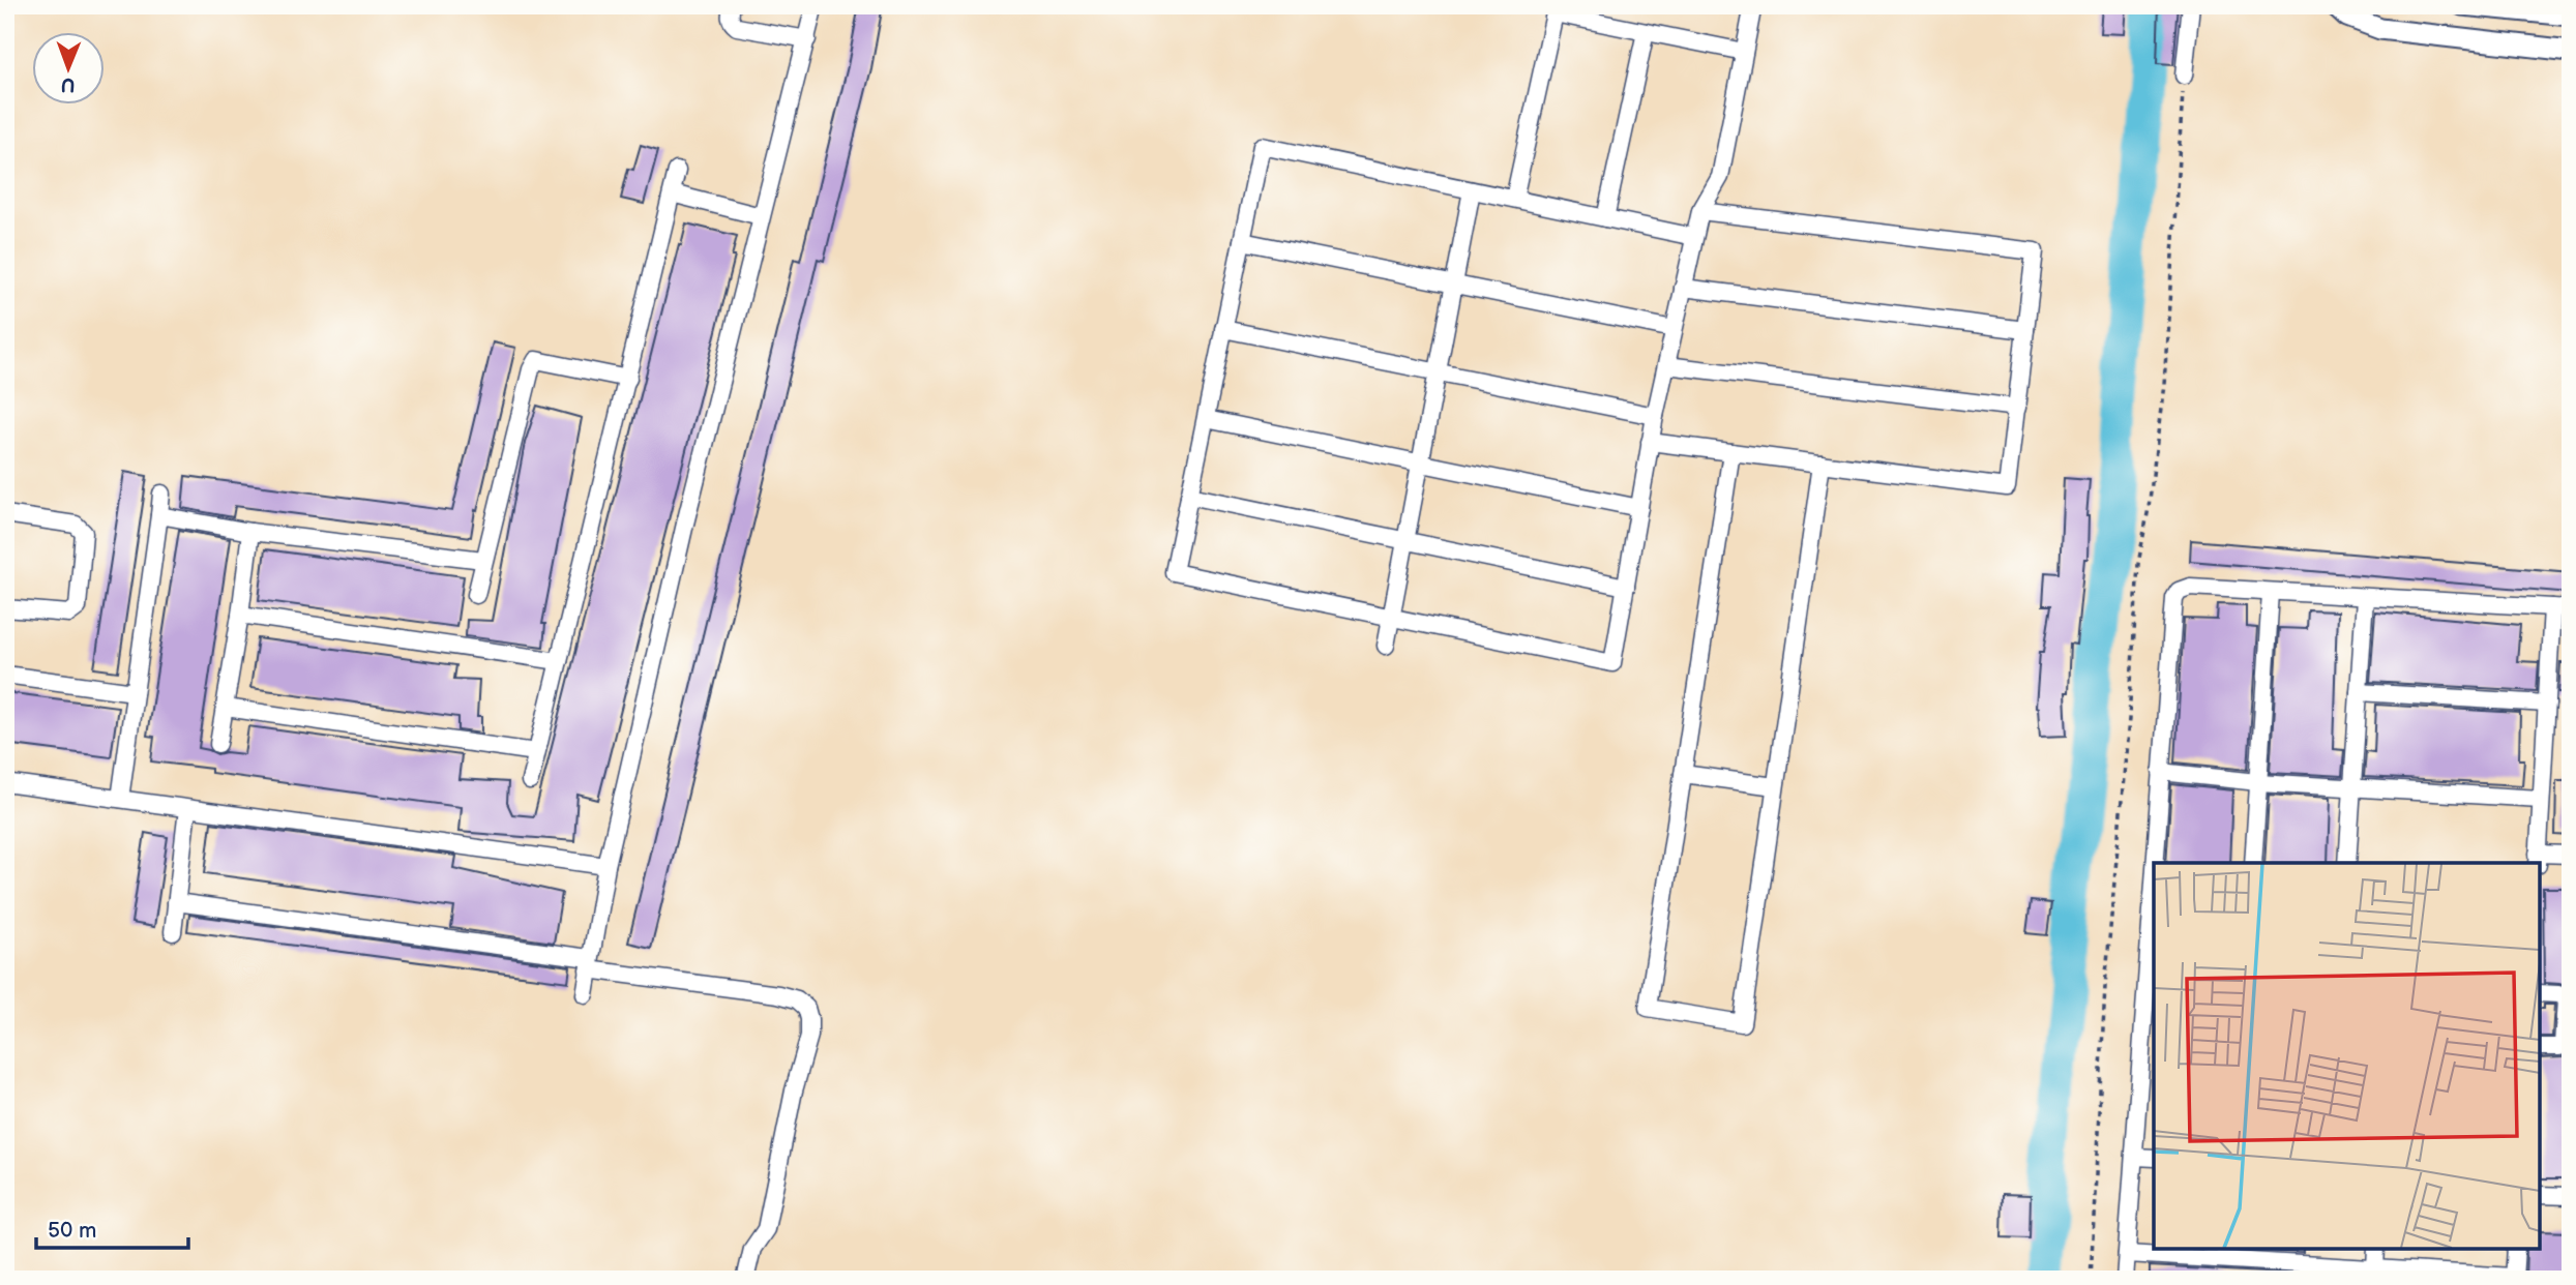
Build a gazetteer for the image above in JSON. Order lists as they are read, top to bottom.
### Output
{
  "scale_bar": "50 m",
  "north": "bottom"
}
